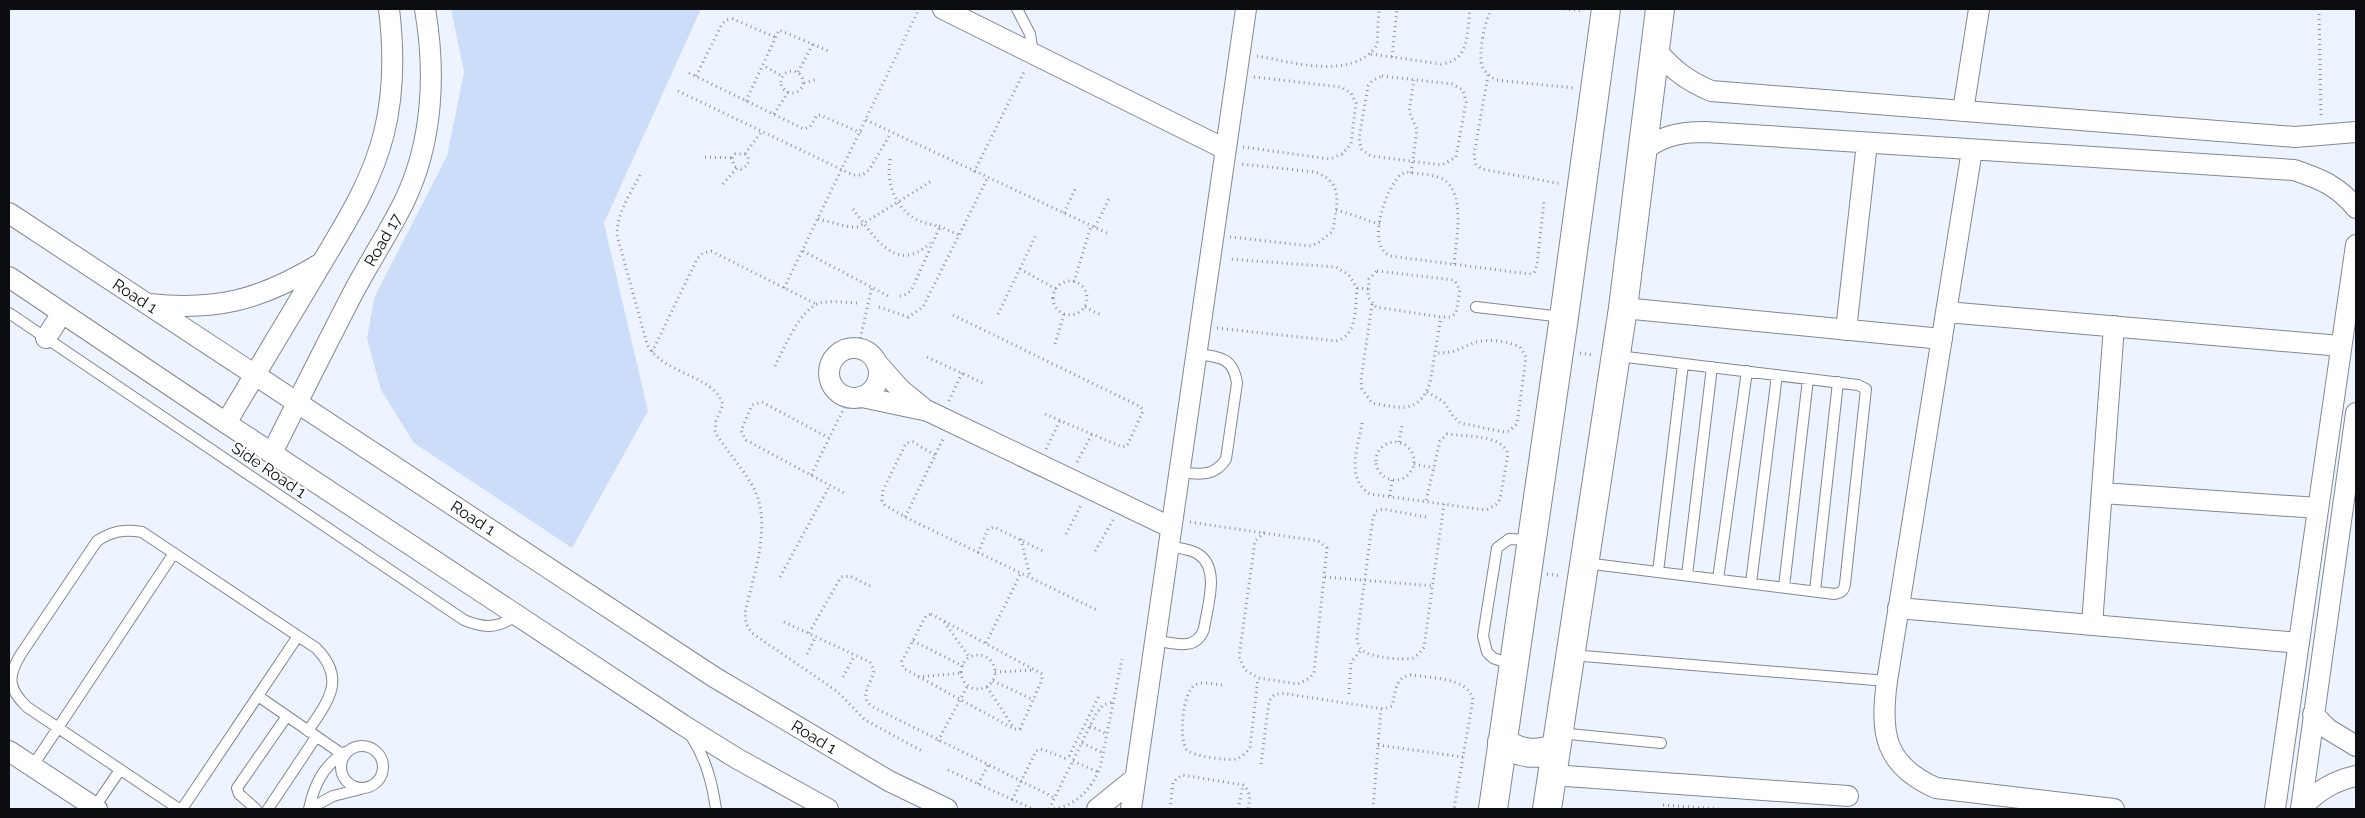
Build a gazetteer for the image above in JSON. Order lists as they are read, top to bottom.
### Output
{
  "streets": {
    "street": ["Road 17", "Road 1"],
    "lane": ["Side Road 1"]
  },
  "crossings": [
    ["Road 17", "Road 1"]
  ]
}
